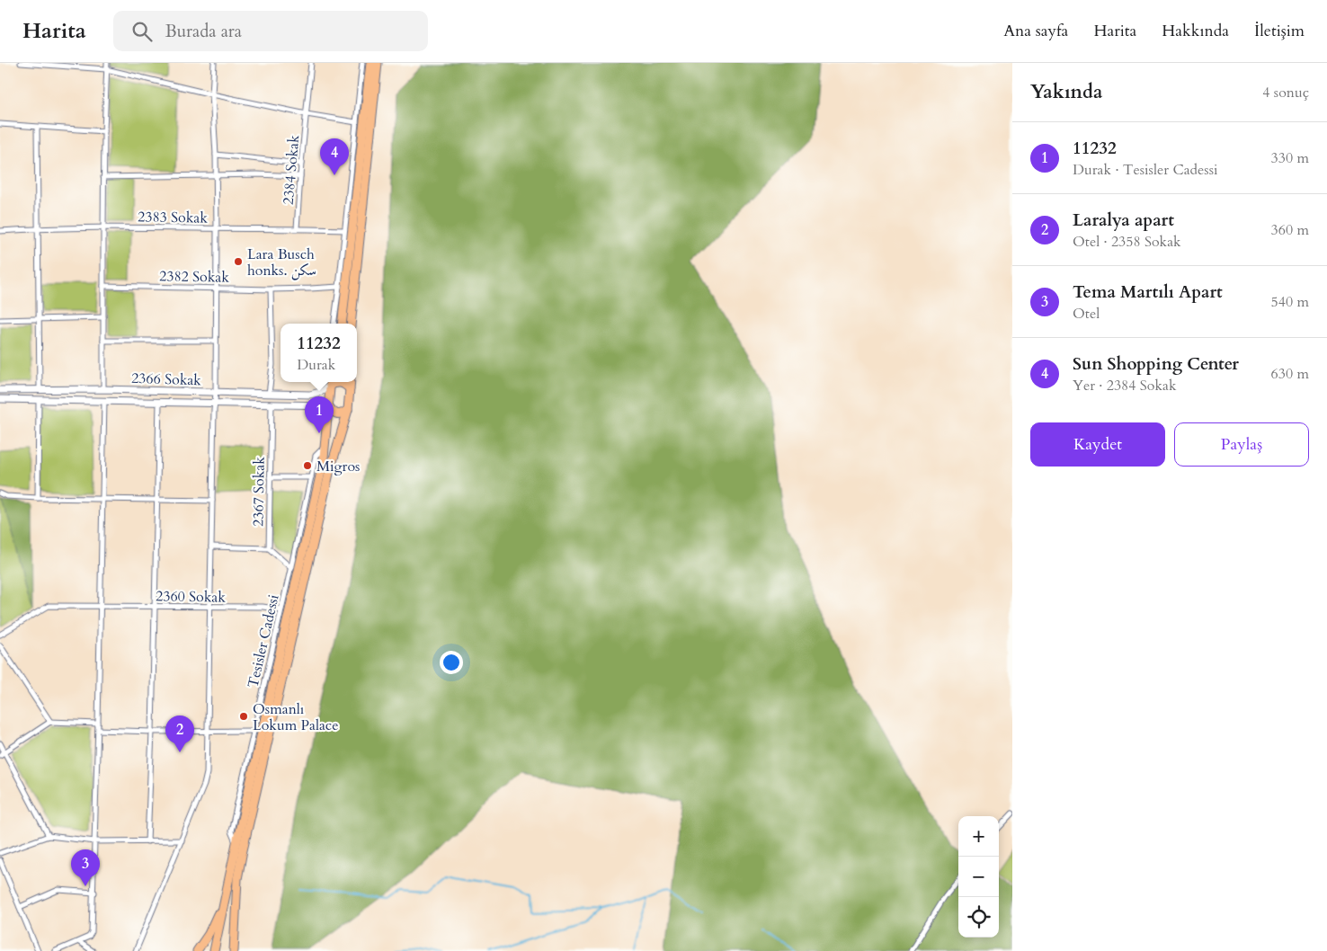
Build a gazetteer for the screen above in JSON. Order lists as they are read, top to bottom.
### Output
{
  "streets": {
    "street": [
      "2384 Sokak",
      "2383 Sokak",
      "2382 Sokak",
      "2366 Sokak",
      "2367 Sokak",
      "2360 Sokak",
      "Tesisler Cadessi"
    ]
  },
  "crossings": [
    ["2384 Sokak", "2383 Sokak"],
    ["2366 Sokak", "2367 Sokak"],
    ["2367 Sokak", "Tesisler Cadessi"],
    ["2360 Sokak", "Tesisler Cadessi"]
  ],
  "places": ["Lara Busch honks. سكن", "Migros", "Osmanlı Lokum Palace"],
  "page": {
    "header": "Harita",
    "search": "Burada ara",
    "nav": [
      "Ana sayfa",
      "Harita",
      "Hakkında",
      "İletişim"
    ],
    "heading": ["Yakında", "4 sonuç"],
    "list": [
      {
        "mark": "1",
        "name": "11232",
        "note": "Durak · Tesisler Cadessi",
        "value": "330 m"
      },
      {
        "mark": "2",
        "name": "Laralya apart",
        "note": "Otel · 2358 Sokak",
        "value": "360 m"
      },
      {
        "mark": "3",
        "name": "Tema Martılı Apart",
        "note": "Otel",
        "value": "540 m"
      },
      {
        "mark": "4",
        "name": "Sun Shopping Center",
        "note": "Yer · 2384 Sokak",
        "value": "630 m"
      }
    ],
    "pins": [
      "4",
      "1",
      "2",
      "3"
    ],
    "popup": ["11232", "Durak"],
    "buttons": ["Kaydet", "Paylaş"],
    "map_buttons": ["+", "−"]
  }
}
